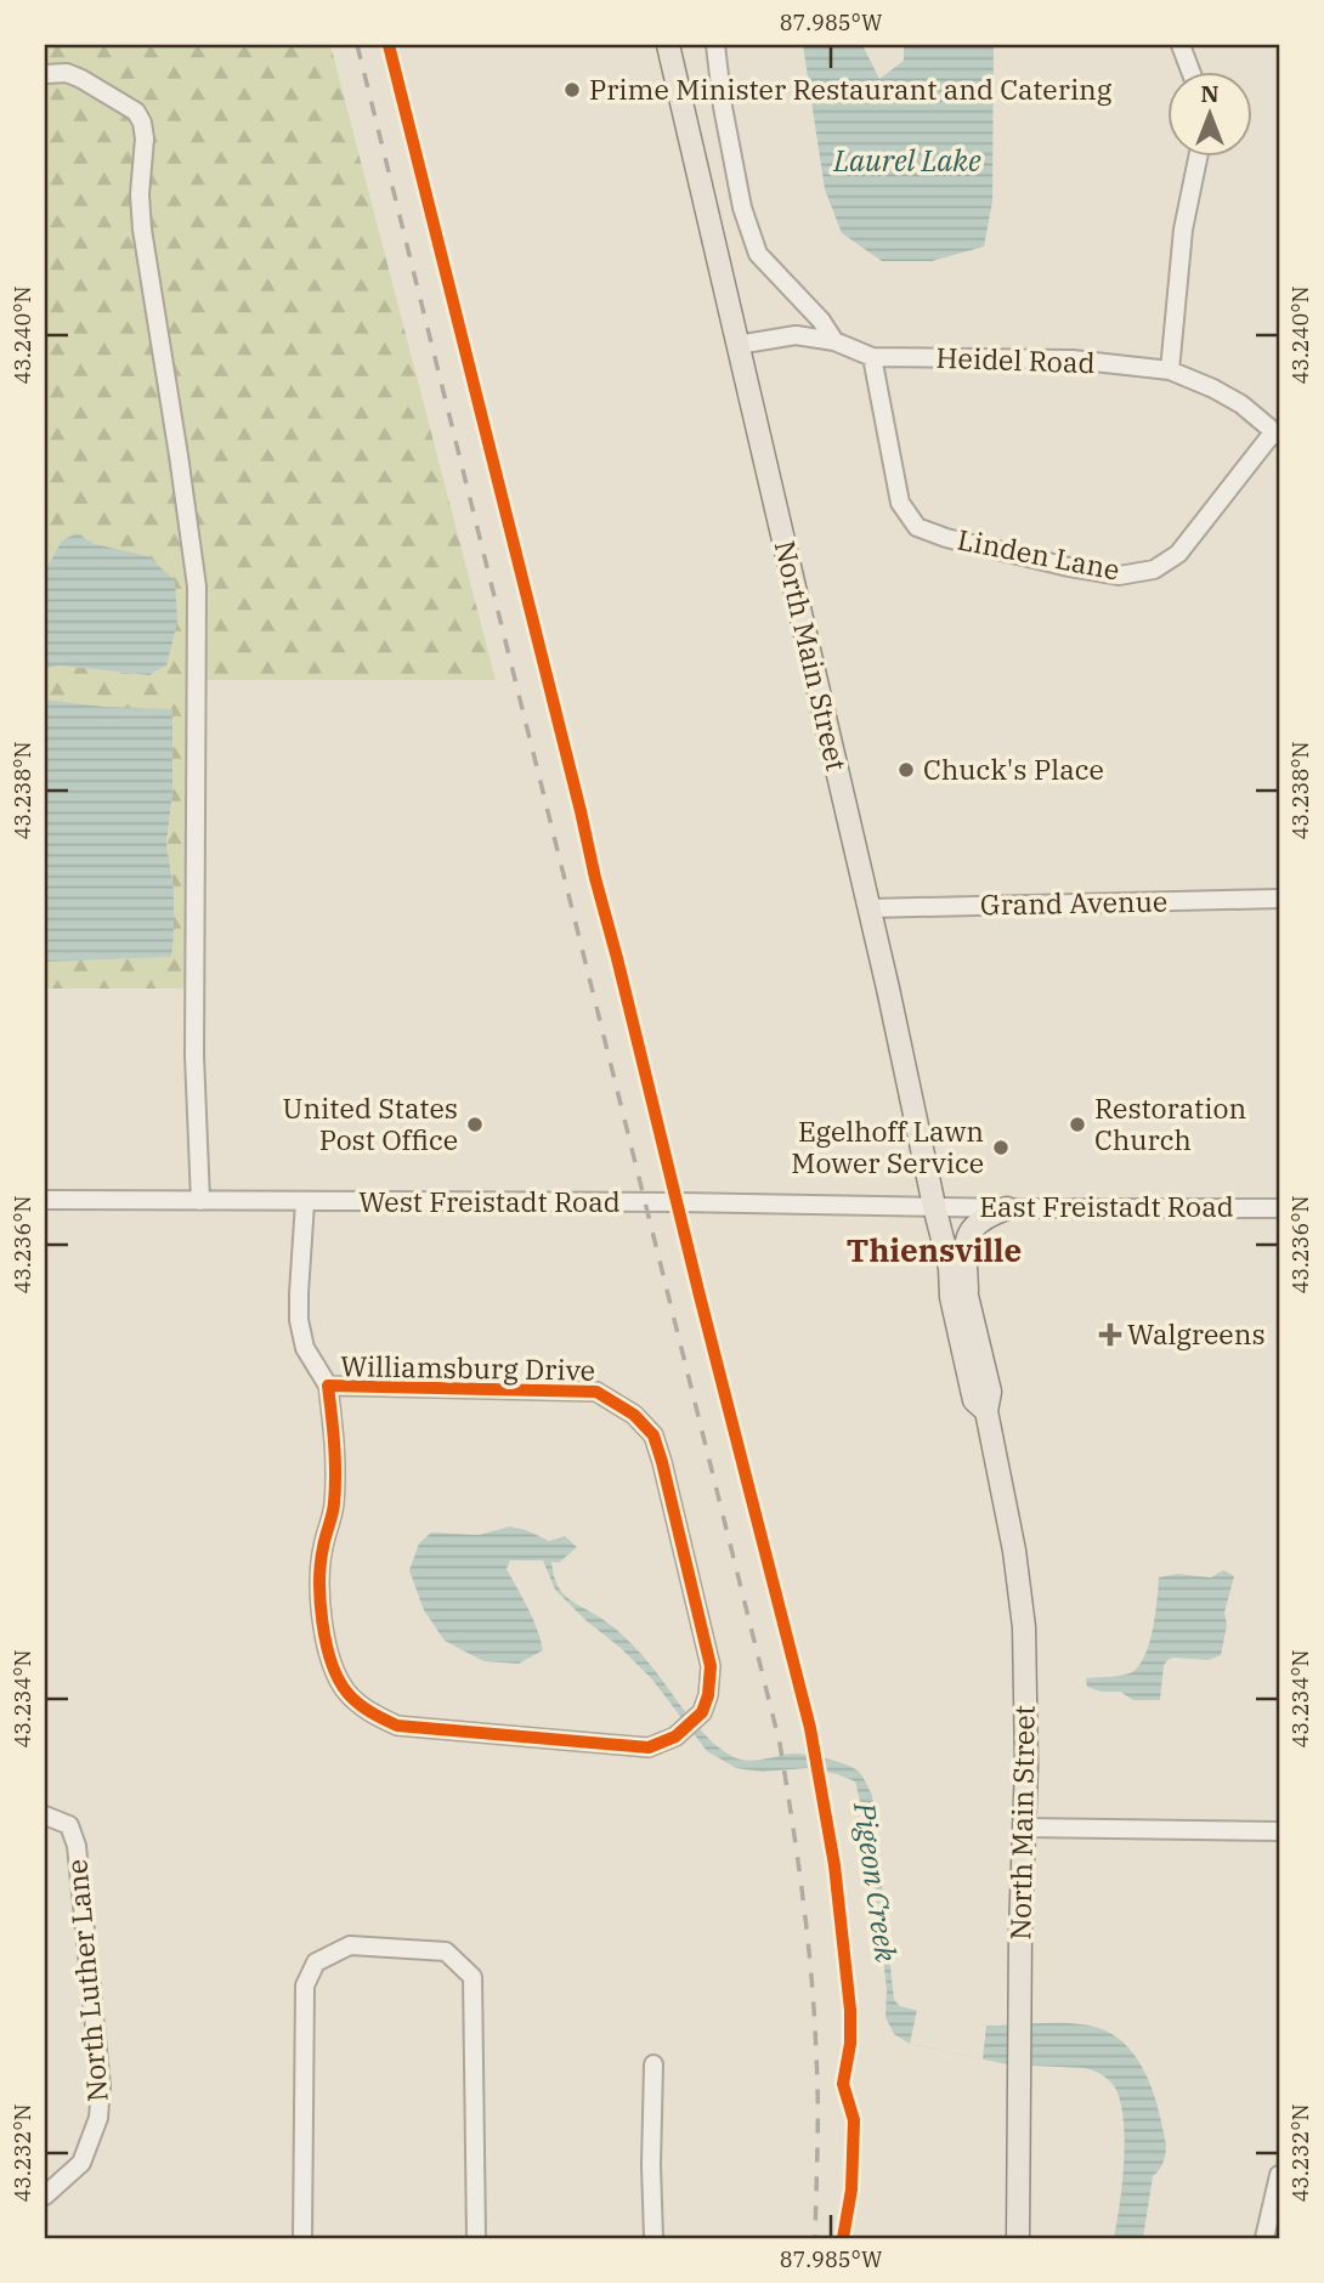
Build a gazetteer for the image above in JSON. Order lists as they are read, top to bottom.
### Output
{
  "streets": {
    "main road": ["North Main Street"],
    "street": [
      "Heidel Road",
      "Linden Lane",
      "Grand Avenue",
      "West Freistadt Road",
      "East Freistadt Road",
      "Williamsburg Drive",
      "North Luther Lane"
    ]
  },
  "crossings": [
    ["Heidel Road", "Linden Lane"],
    ["Heidel Road", "North Main Street"],
    ["North Main Street", "Grand Avenue"],
    ["North Main Street", "West Freistadt Road"],
    ["North Main Street", "East Freistadt Road"],
    ["West Freistadt Road", "East Freistadt Road"],
    ["West Freistadt Road", "Williamsburg Drive"]
  ],
  "districts": ["Thiensville"],
  "water": ["Laurel Lake", "Pigeon Creek"],
  "places": {
    "other": [
      "Prime Minister Restaurant and Catering",
      "Chuck's Place",
      "United States Post Office",
      "Restoration Church",
      "Egelhoff Lawn Mower Service"
    ],
    "health": ["Walgreens"]
  },
  "north": "top",
  "coordinates": [
    "87.985°W",
    "43.240°N",
    "43.238°N",
    "43.236°N",
    "43.234°N",
    "43.232°N"
  ]
}
